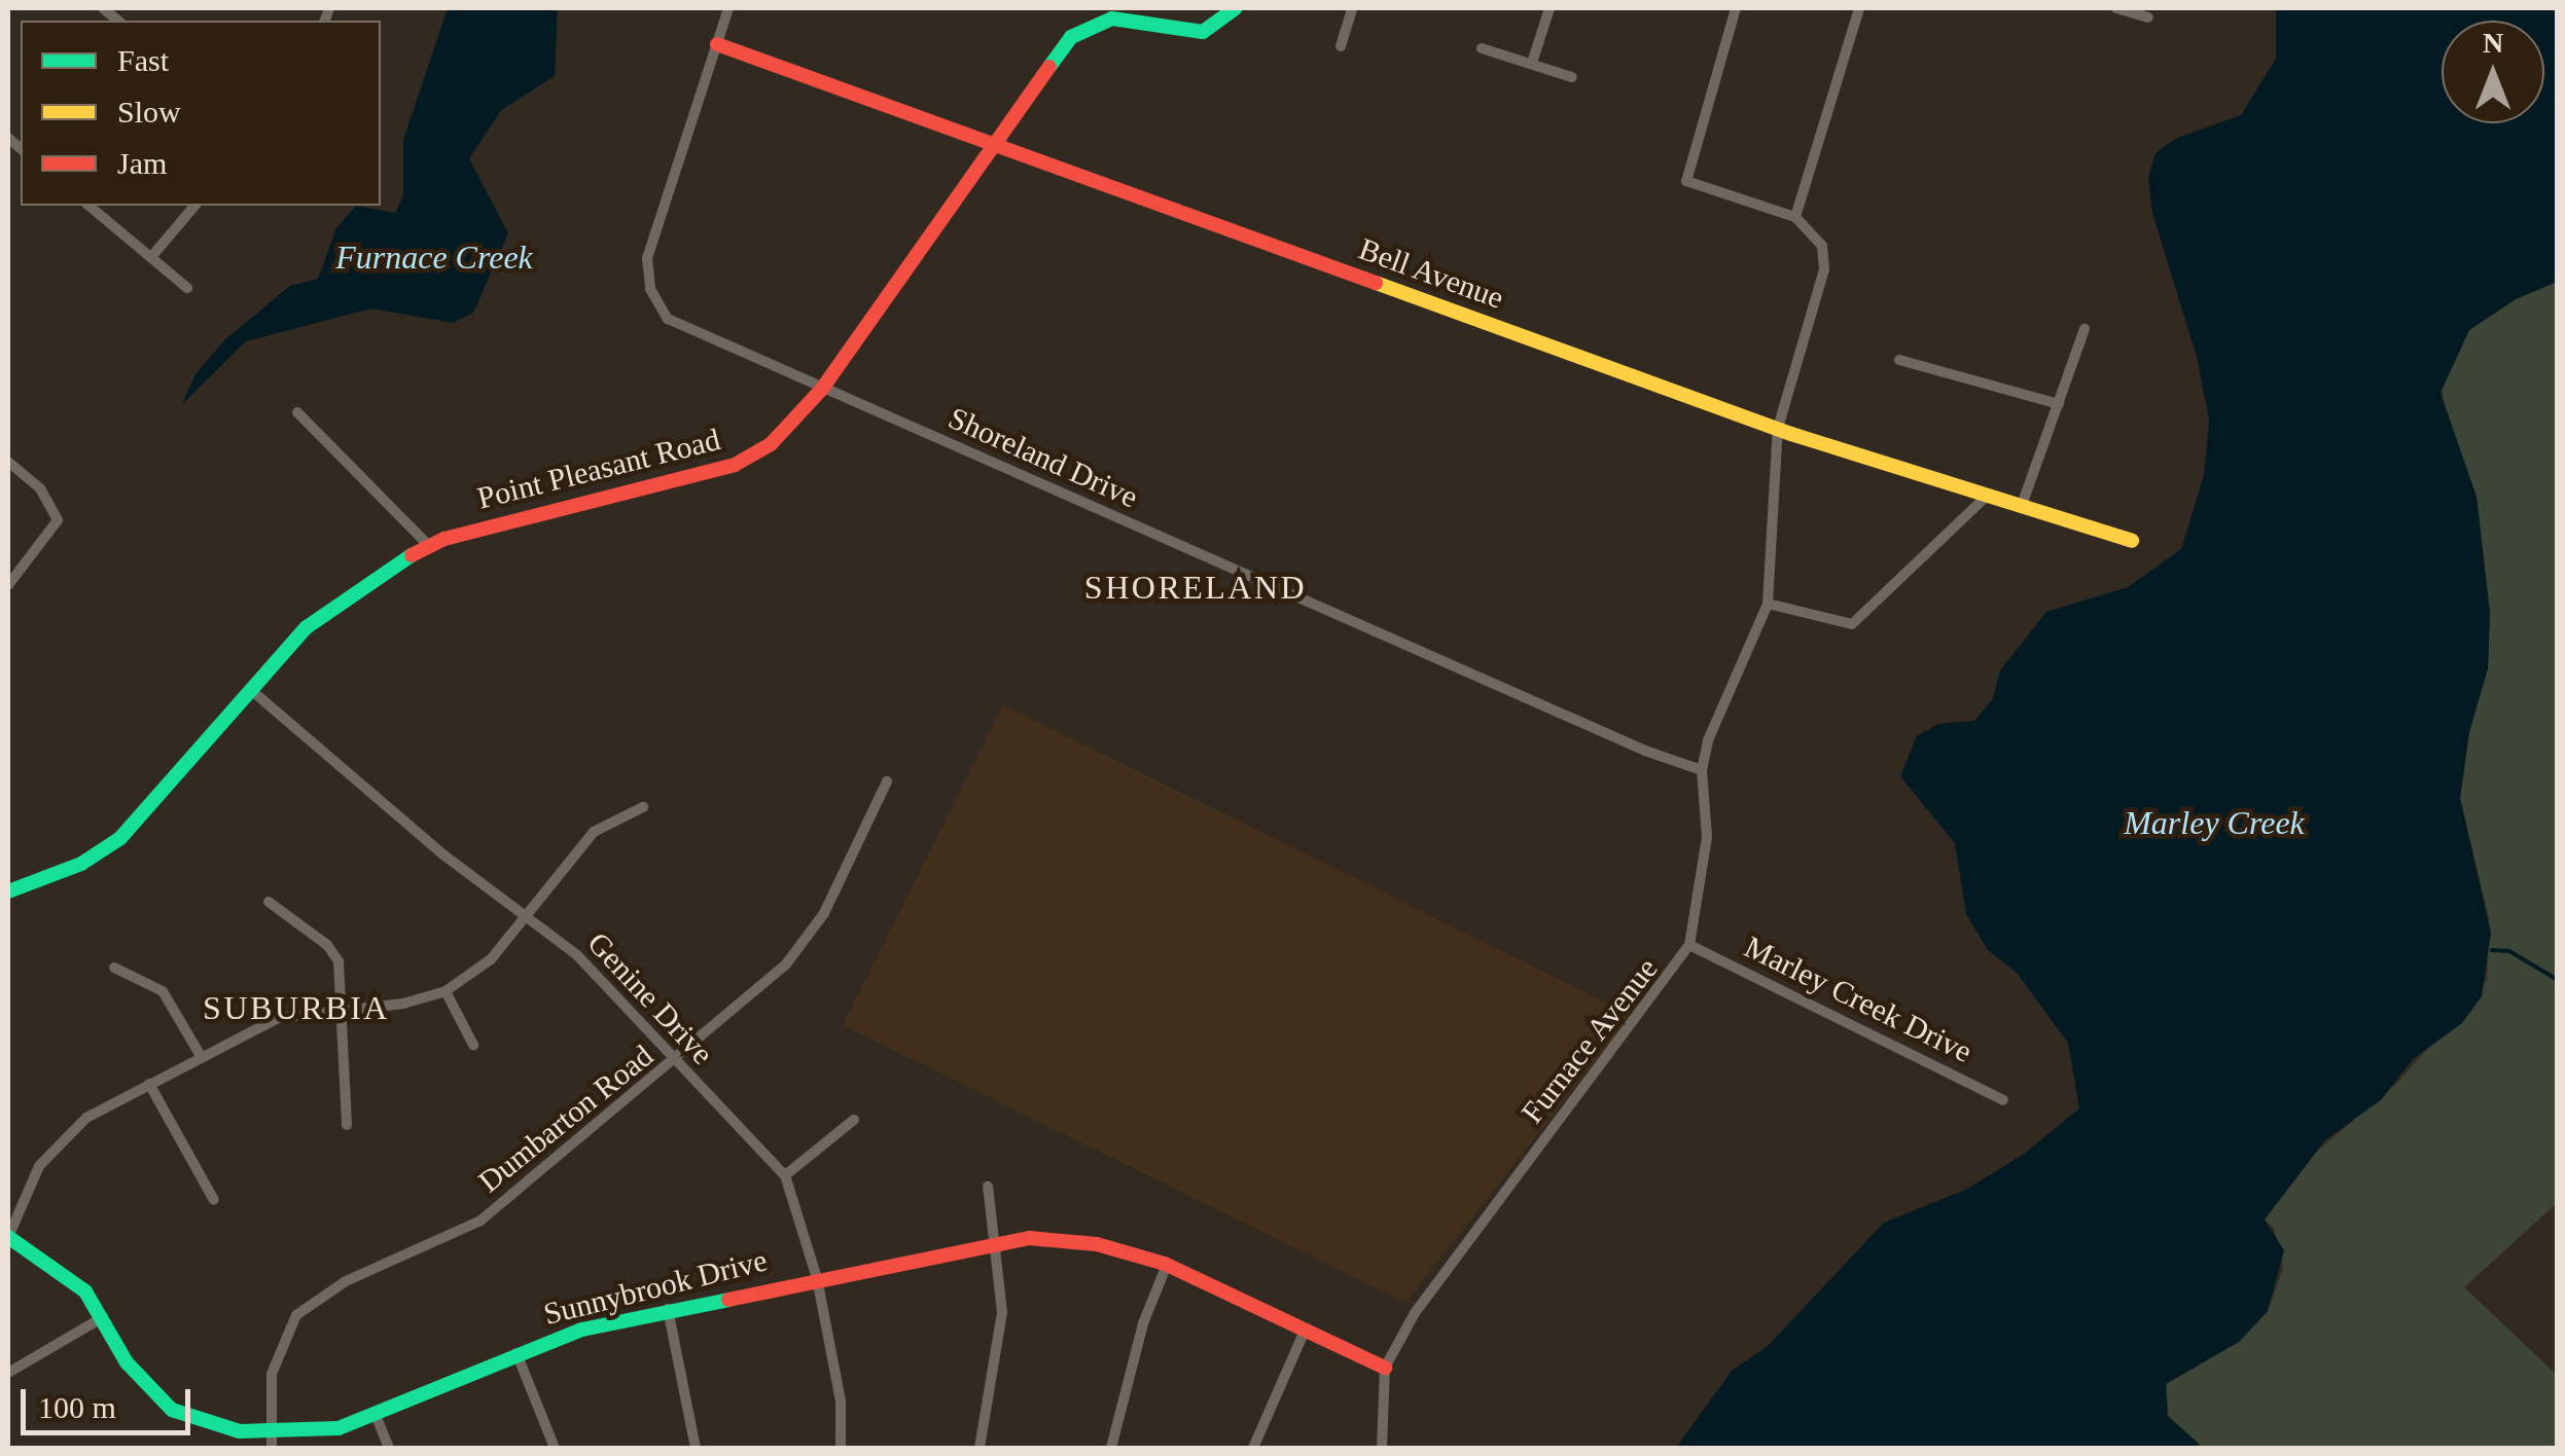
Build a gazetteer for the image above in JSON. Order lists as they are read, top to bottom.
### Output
{
  "streets": {
    "street": [
      "Bell Avenue",
      "Shoreland Drive",
      "Point Pleasant Road",
      "Genine Drive",
      "Marley Creek Drive",
      "Furnace Avenue",
      "Dumbarton Road",
      "Sunnybrook Drive"
    ]
  },
  "crossings": [
    ["Bell Avenue", "Shoreland Drive"],
    ["Bell Avenue", "Point Pleasant Road"],
    ["Bell Avenue", "Furnace Avenue"],
    ["Shoreland Drive", "Point Pleasant Road"],
    ["Shoreland Drive", "Furnace Avenue"],
    ["Point Pleasant Road", "Genine Drive"],
    ["Genine Drive", "Dumbarton Road"],
    ["Genine Drive", "Sunnybrook Drive"],
    ["Marley Creek Drive", "Furnace Avenue"],
    ["Furnace Avenue", "Sunnybrook Drive"],
    ["Dumbarton Road", "Sunnybrook Drive"]
  ],
  "districts": ["SHORELAND", "SUBURBIA"],
  "water": ["Furnace Creek", "Marley Creek"],
  "legend": ["Fast", "Slow", "Jam"],
  "scale_bar": "100 m",
  "north": "top"
}
